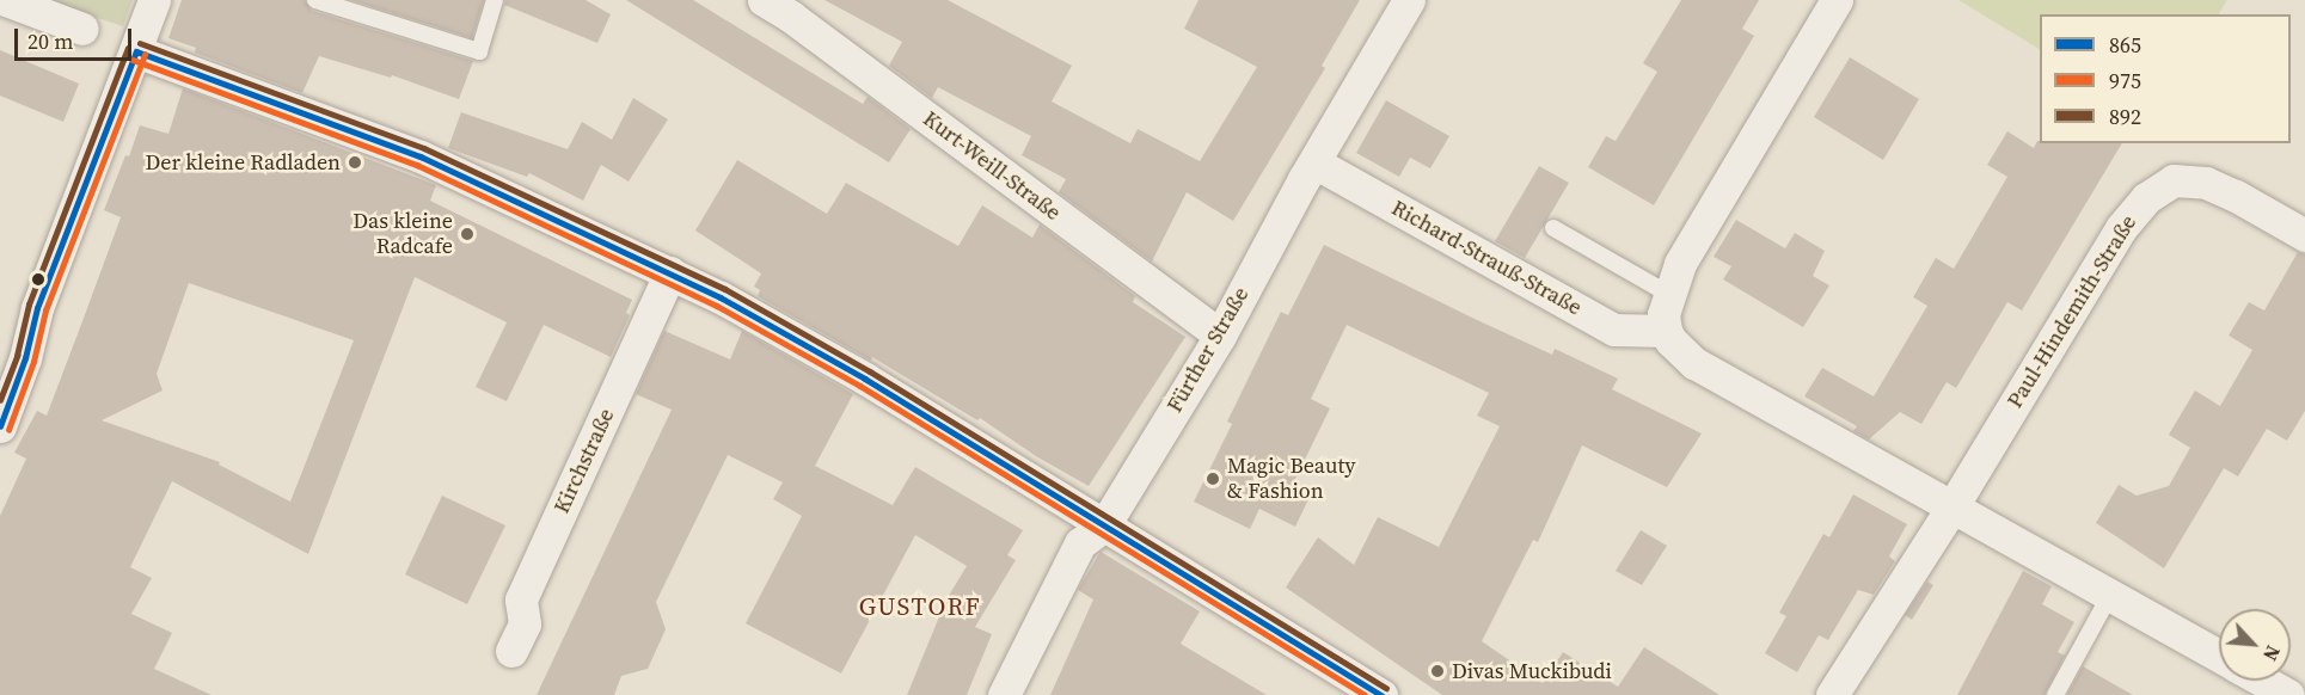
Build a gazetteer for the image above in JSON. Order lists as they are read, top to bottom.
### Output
{
  "streets": {
    "street": [
      "Kurt-Weill-Straße",
      "Richard-Strauß-Straße",
      "Paul-Hindemith-Straße",
      "Fürther Straße",
      "Kirchstraße"
    ]
  },
  "crossings": [
    ["Kurt-Weill-Straße", "Fürther Straße"],
    ["Richard-Strauß-Straße", "Fürther Straße"]
  ],
  "districts": ["GUSTORF"],
  "places": [
    "Der kleine Radladen",
    "Das kleine Radcafe",
    "Magic Beauty & Fashion",
    "Divas Muckibudi"
  ],
  "lines": ["transit line 892", "transit line 865", "transit line 975"],
  "legend": ["865", "975", "892"],
  "scale_bar": "20 m",
  "north": "bottom right"
}
